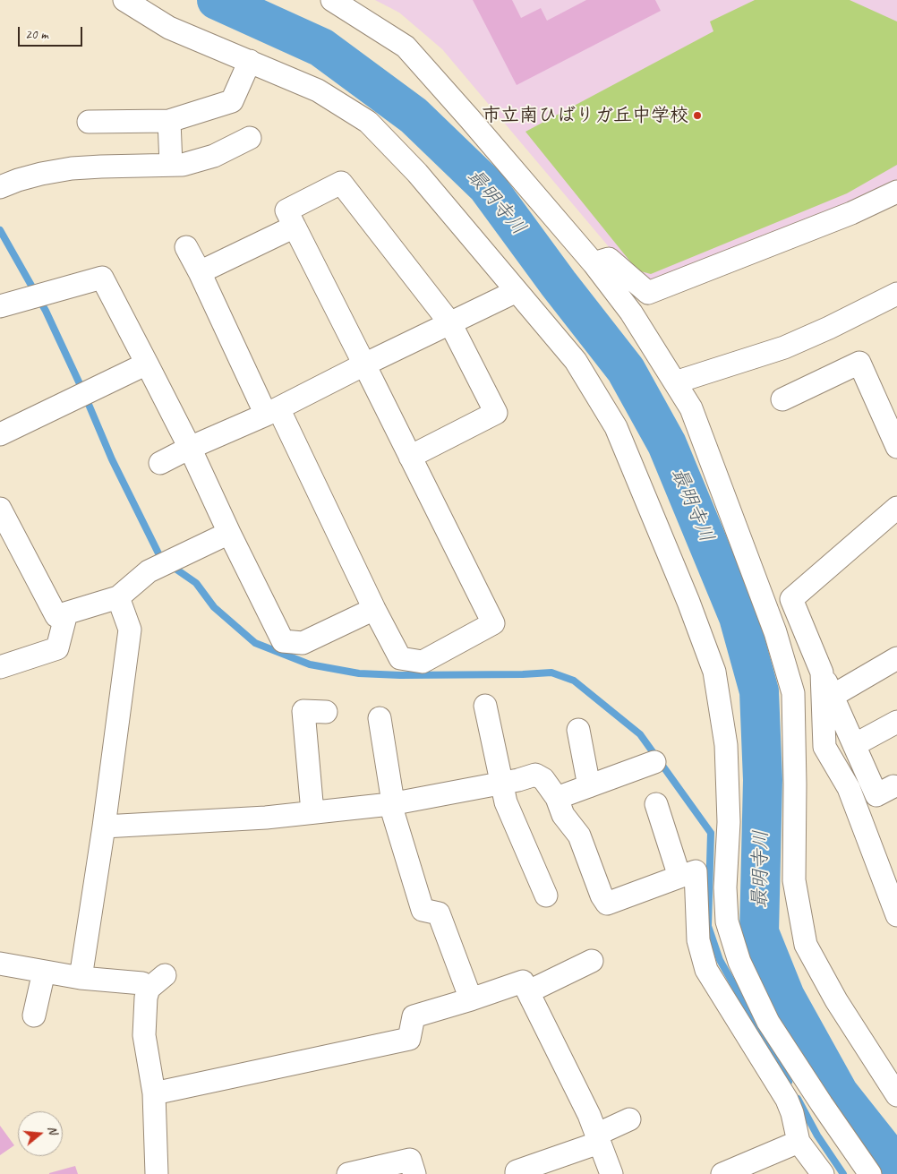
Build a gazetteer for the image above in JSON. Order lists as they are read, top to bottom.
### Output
{
  "water": ["最明寺川"],
  "places": ["市立南ひばりガ丘中学校"],
  "scale_bar": "20 m",
  "north": "right"
}
